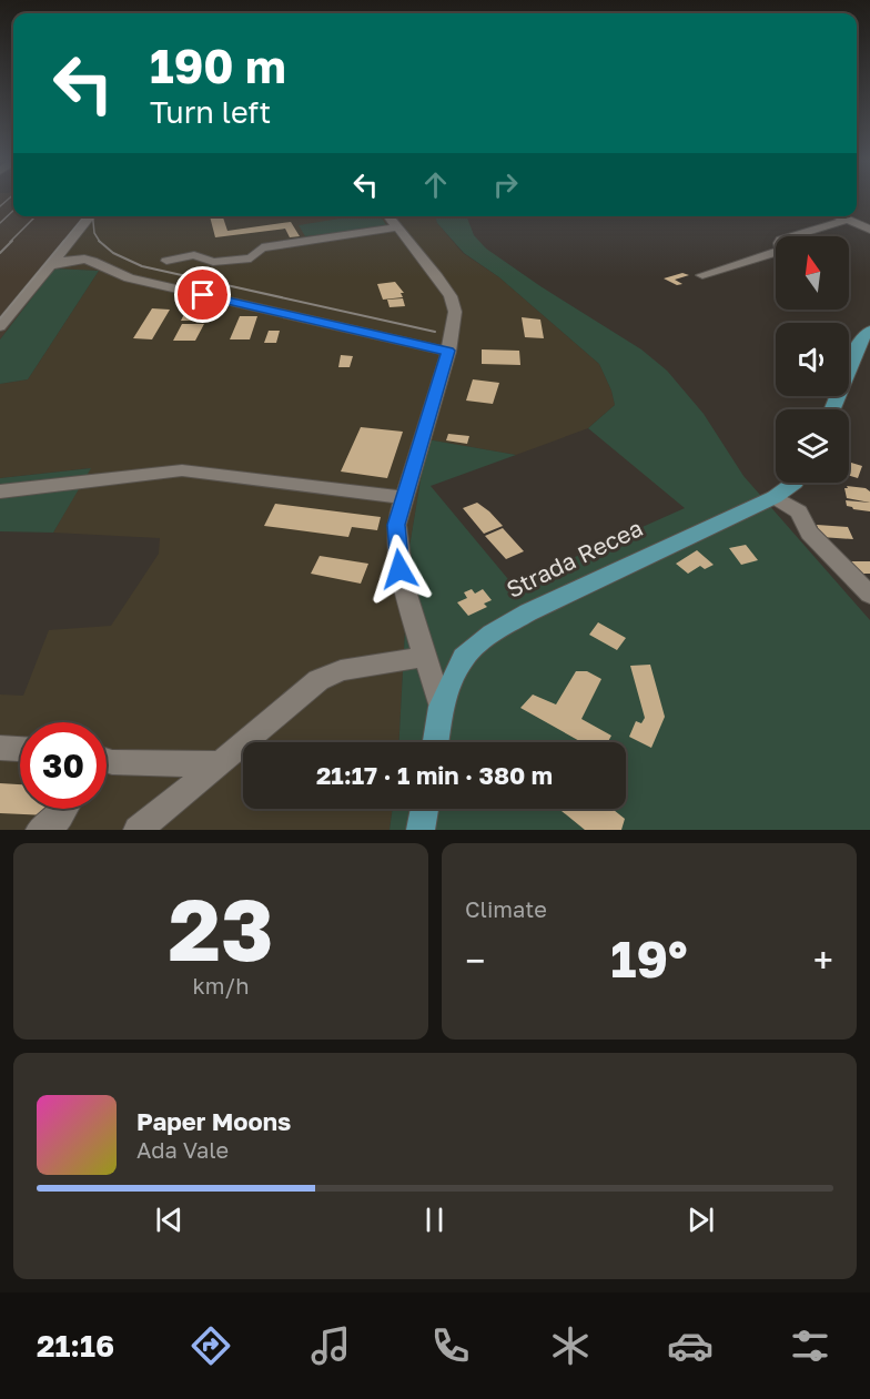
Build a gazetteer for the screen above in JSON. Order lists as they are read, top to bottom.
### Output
{
  "streets": {
    "main road": ["Strada Recea"]
  },
  "north": "top",
  "page": {
    "turn": ["190 m", "Turn left"],
    "limit": "30",
    "trip": "21:17 · 1 min · 380 m",
    "tile": [
      ["23", "km/h"],
      "Climate"
    ],
    "heat": ["−", "19°", "+"],
    "song": ["Paper Moons", "Ada Vale"],
    "tabs": "21:16"
  }
}
